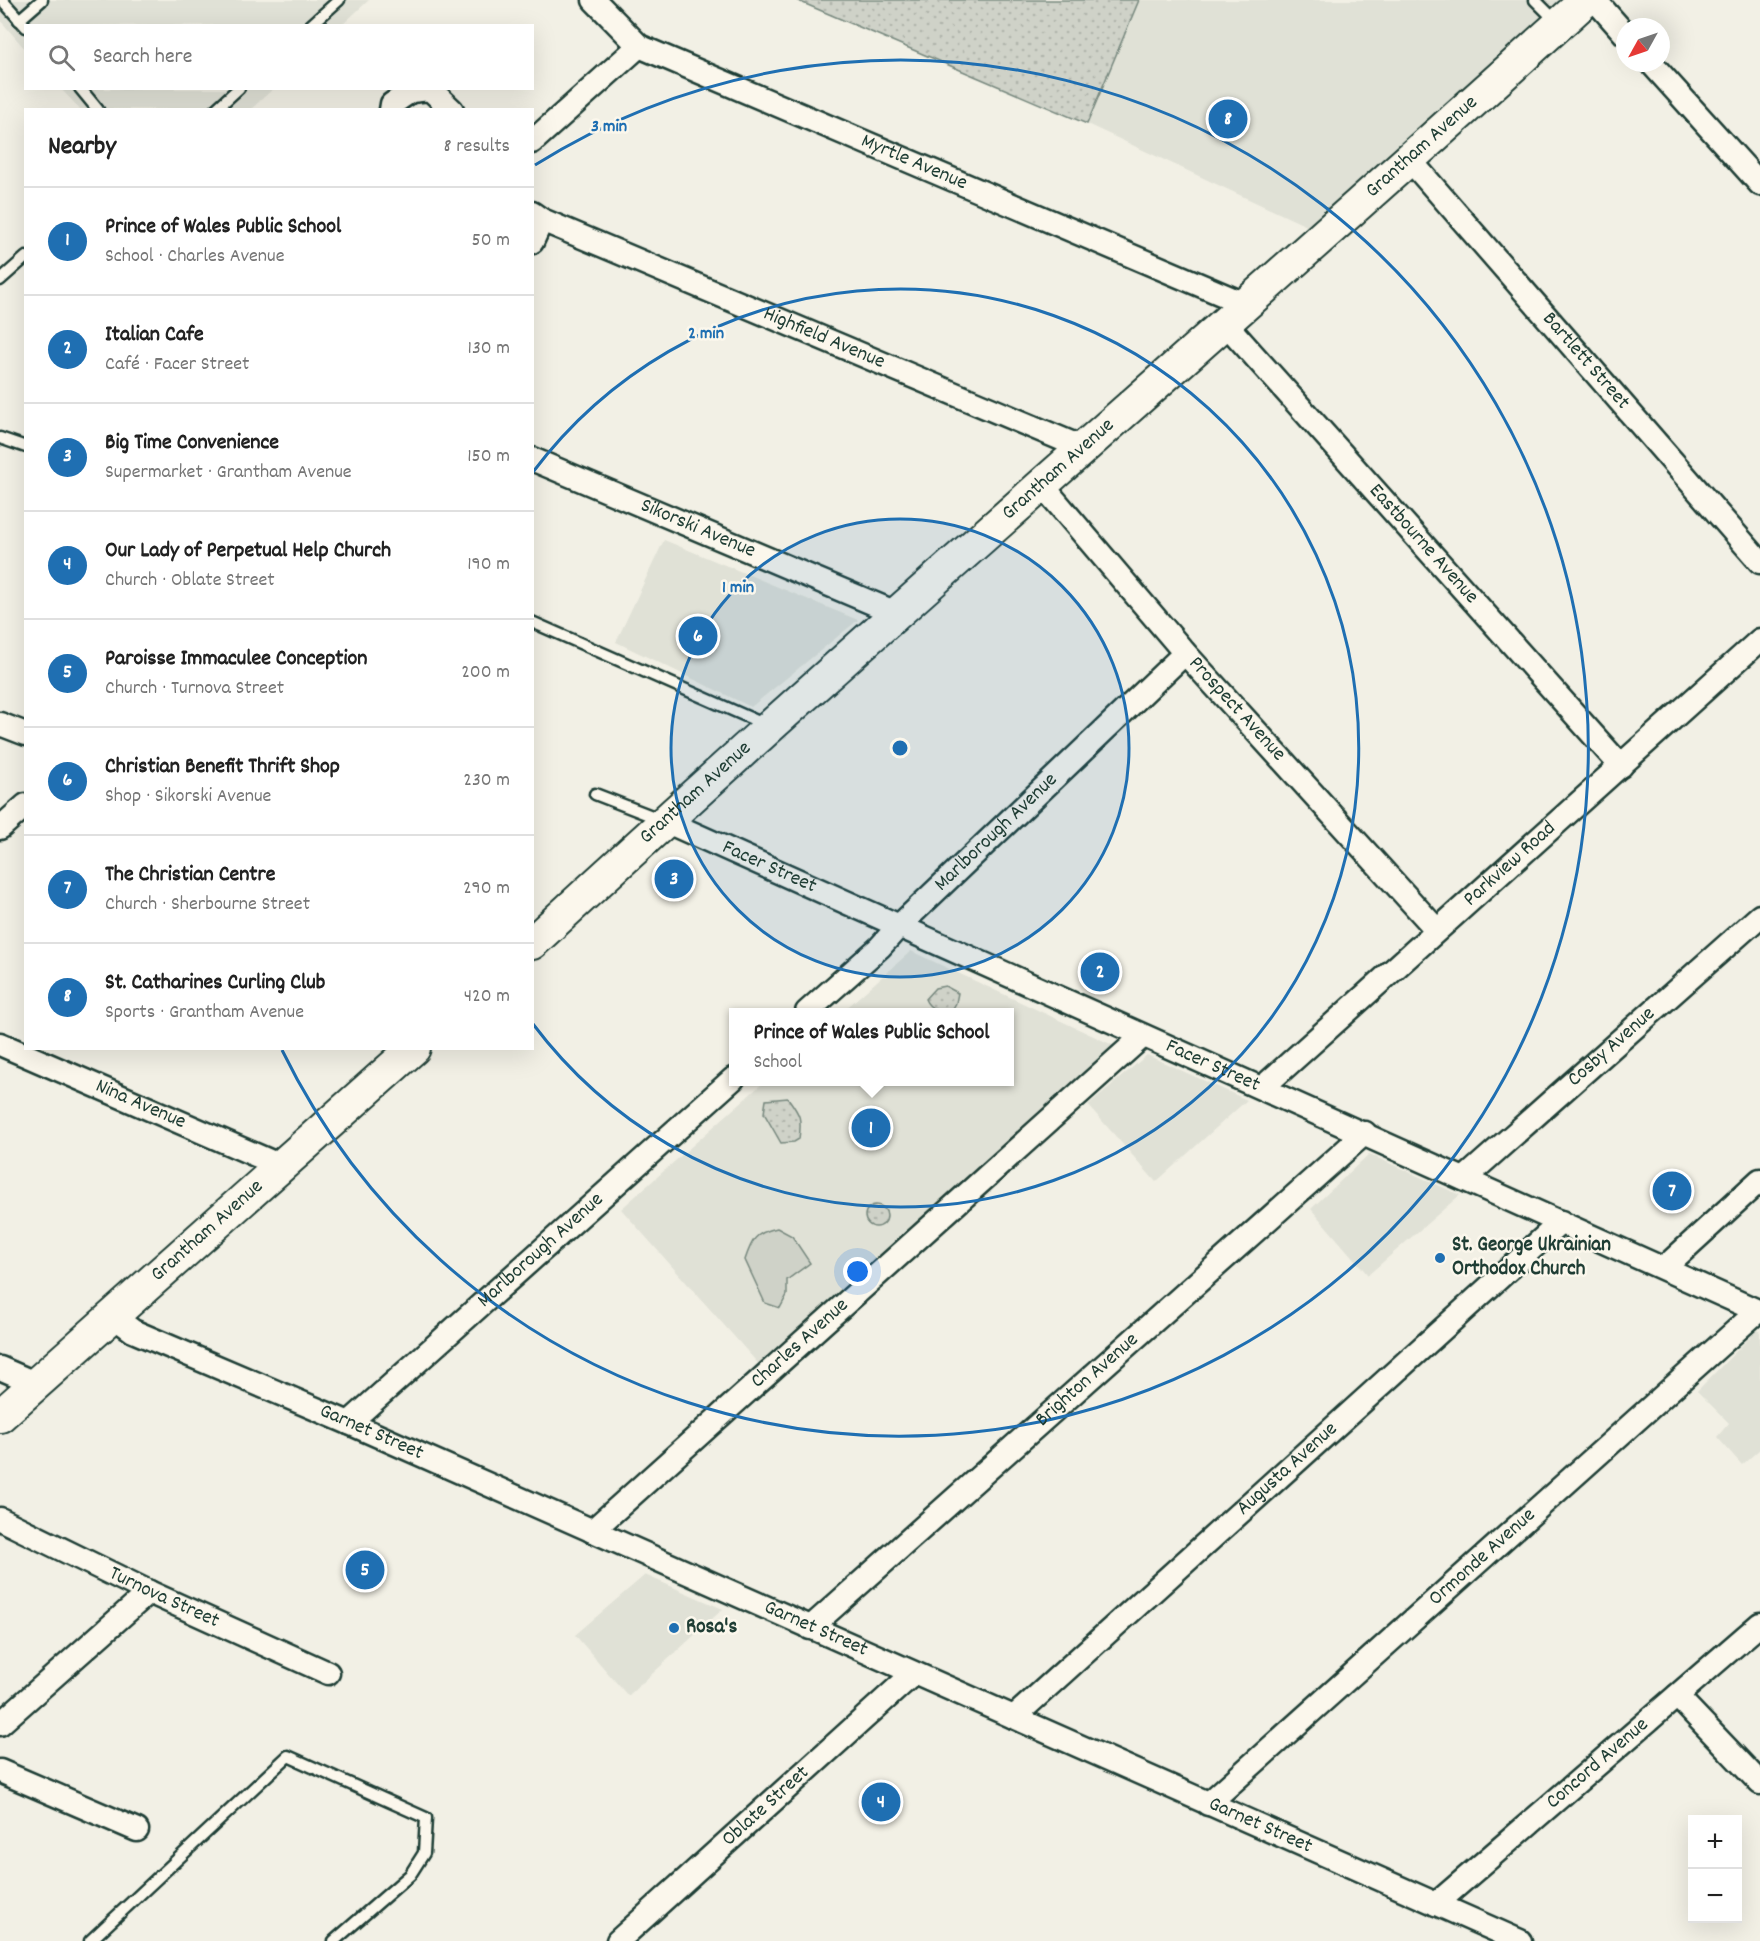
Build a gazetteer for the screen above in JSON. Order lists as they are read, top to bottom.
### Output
{
  "streets": {
    "street": [
      "Grantham Avenue",
      "Myrtle Avenue",
      "Highfield Avenue",
      "Bartlett Street",
      "Sikorski Avenue",
      "Eastbourne Avenue",
      "Prospect Avenue",
      "Marlborough Avenue",
      "Parkview Road",
      "Facer Street",
      "Cosby Avenue",
      "Nina Avenue",
      "Charles Avenue",
      "Brighton Avenue",
      "Garnet Street",
      "Augusta Avenue",
      "Ormonde Avenue",
      "Turnova Street",
      "Concord Avenue",
      "Oblate Street"
    ]
  },
  "crossings": [
    ["Grantham Avenue", "Myrtle Avenue"],
    ["Grantham Avenue", "Highfield Avenue"],
    ["Grantham Avenue", "Bartlett Street"],
    ["Grantham Avenue", "Sikorski Avenue"],
    ["Grantham Avenue", "Eastbourne Avenue"],
    ["Grantham Avenue", "Prospect Avenue"],
    ["Grantham Avenue", "Facer Street"],
    ["Grantham Avenue", "Nina Avenue"],
    ["Grantham Avenue", "Garnet Street"],
    ["Myrtle Avenue", "Eastbourne Avenue"],
    ["Eastbourne Avenue", "Parkview Road"],
    ["Prospect Avenue", "Marlborough Avenue"],
    ["Prospect Avenue", "Parkview Road"],
    ["Marlborough Avenue", "Facer Street"],
    ["Marlborough Avenue", "Garnet Street"],
    ["Parkview Road", "Facer Street"],
    ["Facer Street", "Cosby Avenue"],
    ["Facer Street", "Charles Avenue"],
    ["Facer Street", "Brighton Avenue"],
    ["Facer Street", "Augusta Avenue"],
    ["Facer Street", "Ormonde Avenue"],
    ["Charles Avenue", "Garnet Street"],
    ["Brighton Avenue", "Garnet Street"],
    ["Garnet Street", "Augusta Avenue"],
    ["Garnet Street", "Ormonde Avenue"],
    ["Garnet Street", "Concord Avenue"],
    ["Garnet Street", "Oblate Street"]
  ],
  "places": ["St. George Ukrainian Orthodox Church", "Rosa's"],
  "north": "bottom left",
  "page": {
    "search": "Search here",
    "pins": [
      "8",
      "6",
      "3",
      "2",
      "1",
      "7",
      "5",
      "4"
    ],
    "heading": ["Nearby", "8 results"],
    "list": [
      {
        "mark": "1",
        "name": "Prince of Wales Public School",
        "note": "School · Charles Avenue",
        "value": "50 m"
      },
      {
        "mark": "2",
        "name": "Italian Cafe",
        "note": "Café · Facer Street",
        "value": "130 m"
      },
      {
        "mark": "3",
        "name": "Big Time Convenience",
        "note": "Supermarket · Grantham Avenue",
        "value": "150 m"
      },
      {
        "mark": "4",
        "name": "Our Lady of Perpetual Help Church",
        "note": "Church · Oblate Street",
        "value": "190 m"
      },
      {
        "mark": "5",
        "name": "Paroisse Immaculee Conception",
        "note": "Church · Turnova Street",
        "value": "200 m"
      },
      {
        "mark": "6",
        "name": "Christian Benefit Thrift Shop",
        "note": "Shop · Sikorski Avenue",
        "value": "230 m"
      },
      {
        "mark": "7",
        "name": "The Christian Centre",
        "note": "Church · Sherbourne Street",
        "value": "290 m"
      },
      {
        "mark": "8",
        "name": "St. Catharines Curling Club",
        "note": "Sports · Grantham Avenue",
        "value": "420 m"
      }
    ],
    "popup": ["Prince of Wales Public School", "School"],
    "map_buttons": ["+", "−"]
  },
  "rings": ["3 min", "2 min", "1 min"]
}
